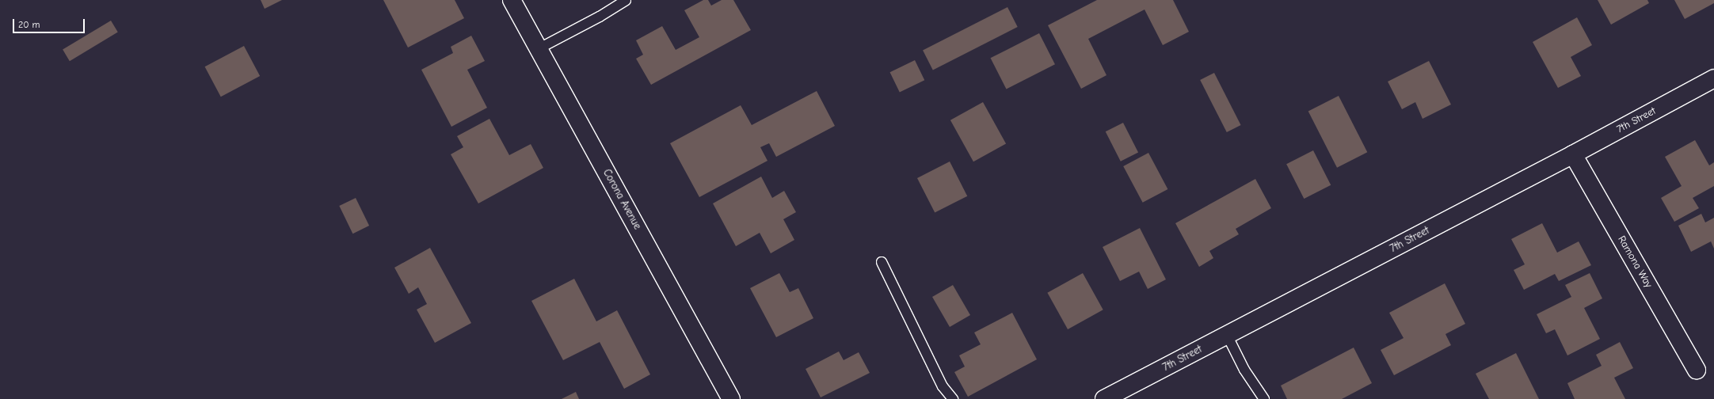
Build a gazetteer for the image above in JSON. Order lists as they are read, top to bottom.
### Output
{
  "streets": {
    "street": ["7th Street", "Corona Avenue", "Ramona Way"]
  },
  "crossings": [
    ["7th Street", "Ramona Way"]
  ],
  "scale_bar": "20 m"
}
